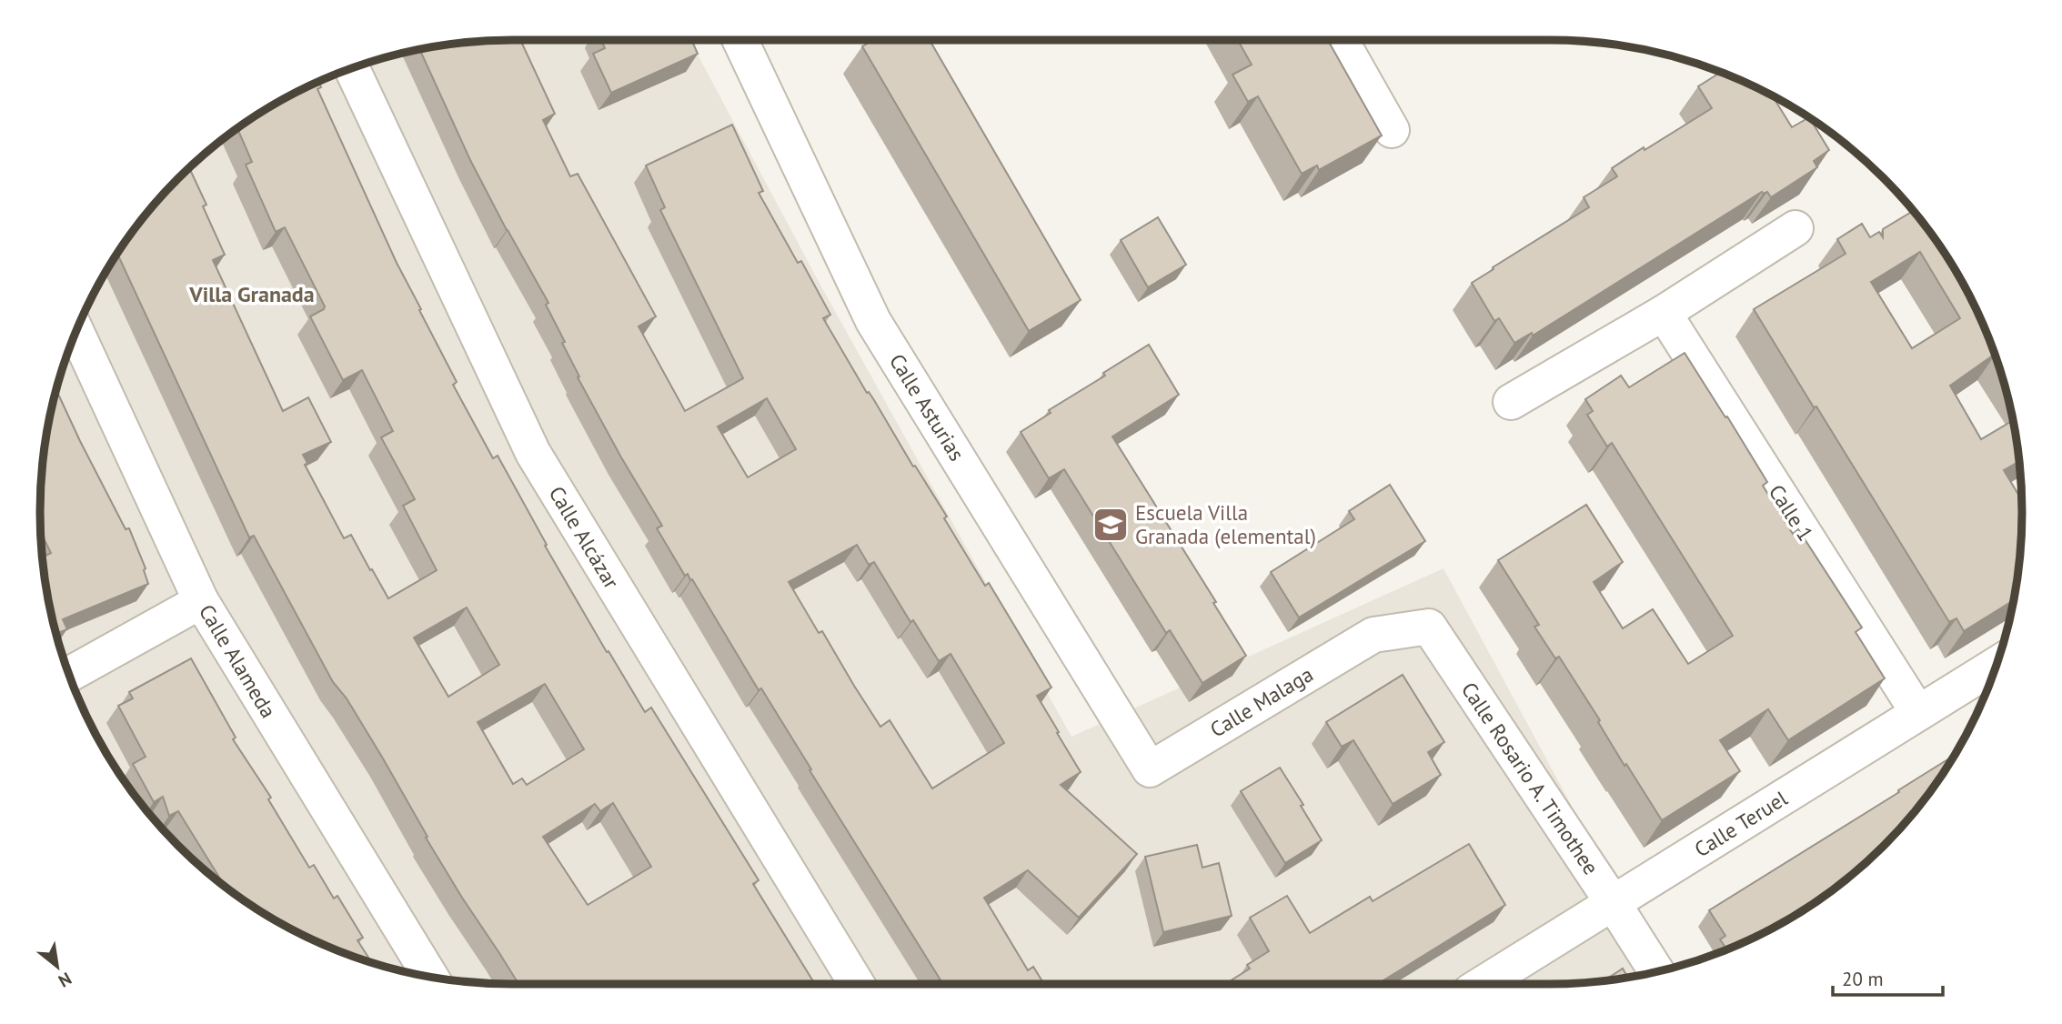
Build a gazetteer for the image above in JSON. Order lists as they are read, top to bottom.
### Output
{
  "streets": {
    "street": [
      "Calle Asturias",
      "Calle 1",
      "Calle Alcázar",
      "Calle Alameda",
      "Calle Malaga",
      "Calle Rosario A. Timothee",
      "Calle Teruel"
    ]
  },
  "crossings": [
    ["Calle Asturias", "Calle Malaga"],
    ["Calle 1", "Calle Teruel"],
    ["Calle Malaga", "Calle Rosario A. Timothee"],
    ["Calle Rosario A. Timothee", "Calle Teruel"]
  ],
  "districts": ["Villa Granada"],
  "places": {
    "school or university": ["Escuela Villa Granada (elemental)"]
  },
  "scale_bar": "20 m",
  "north": "bottom right"
}
